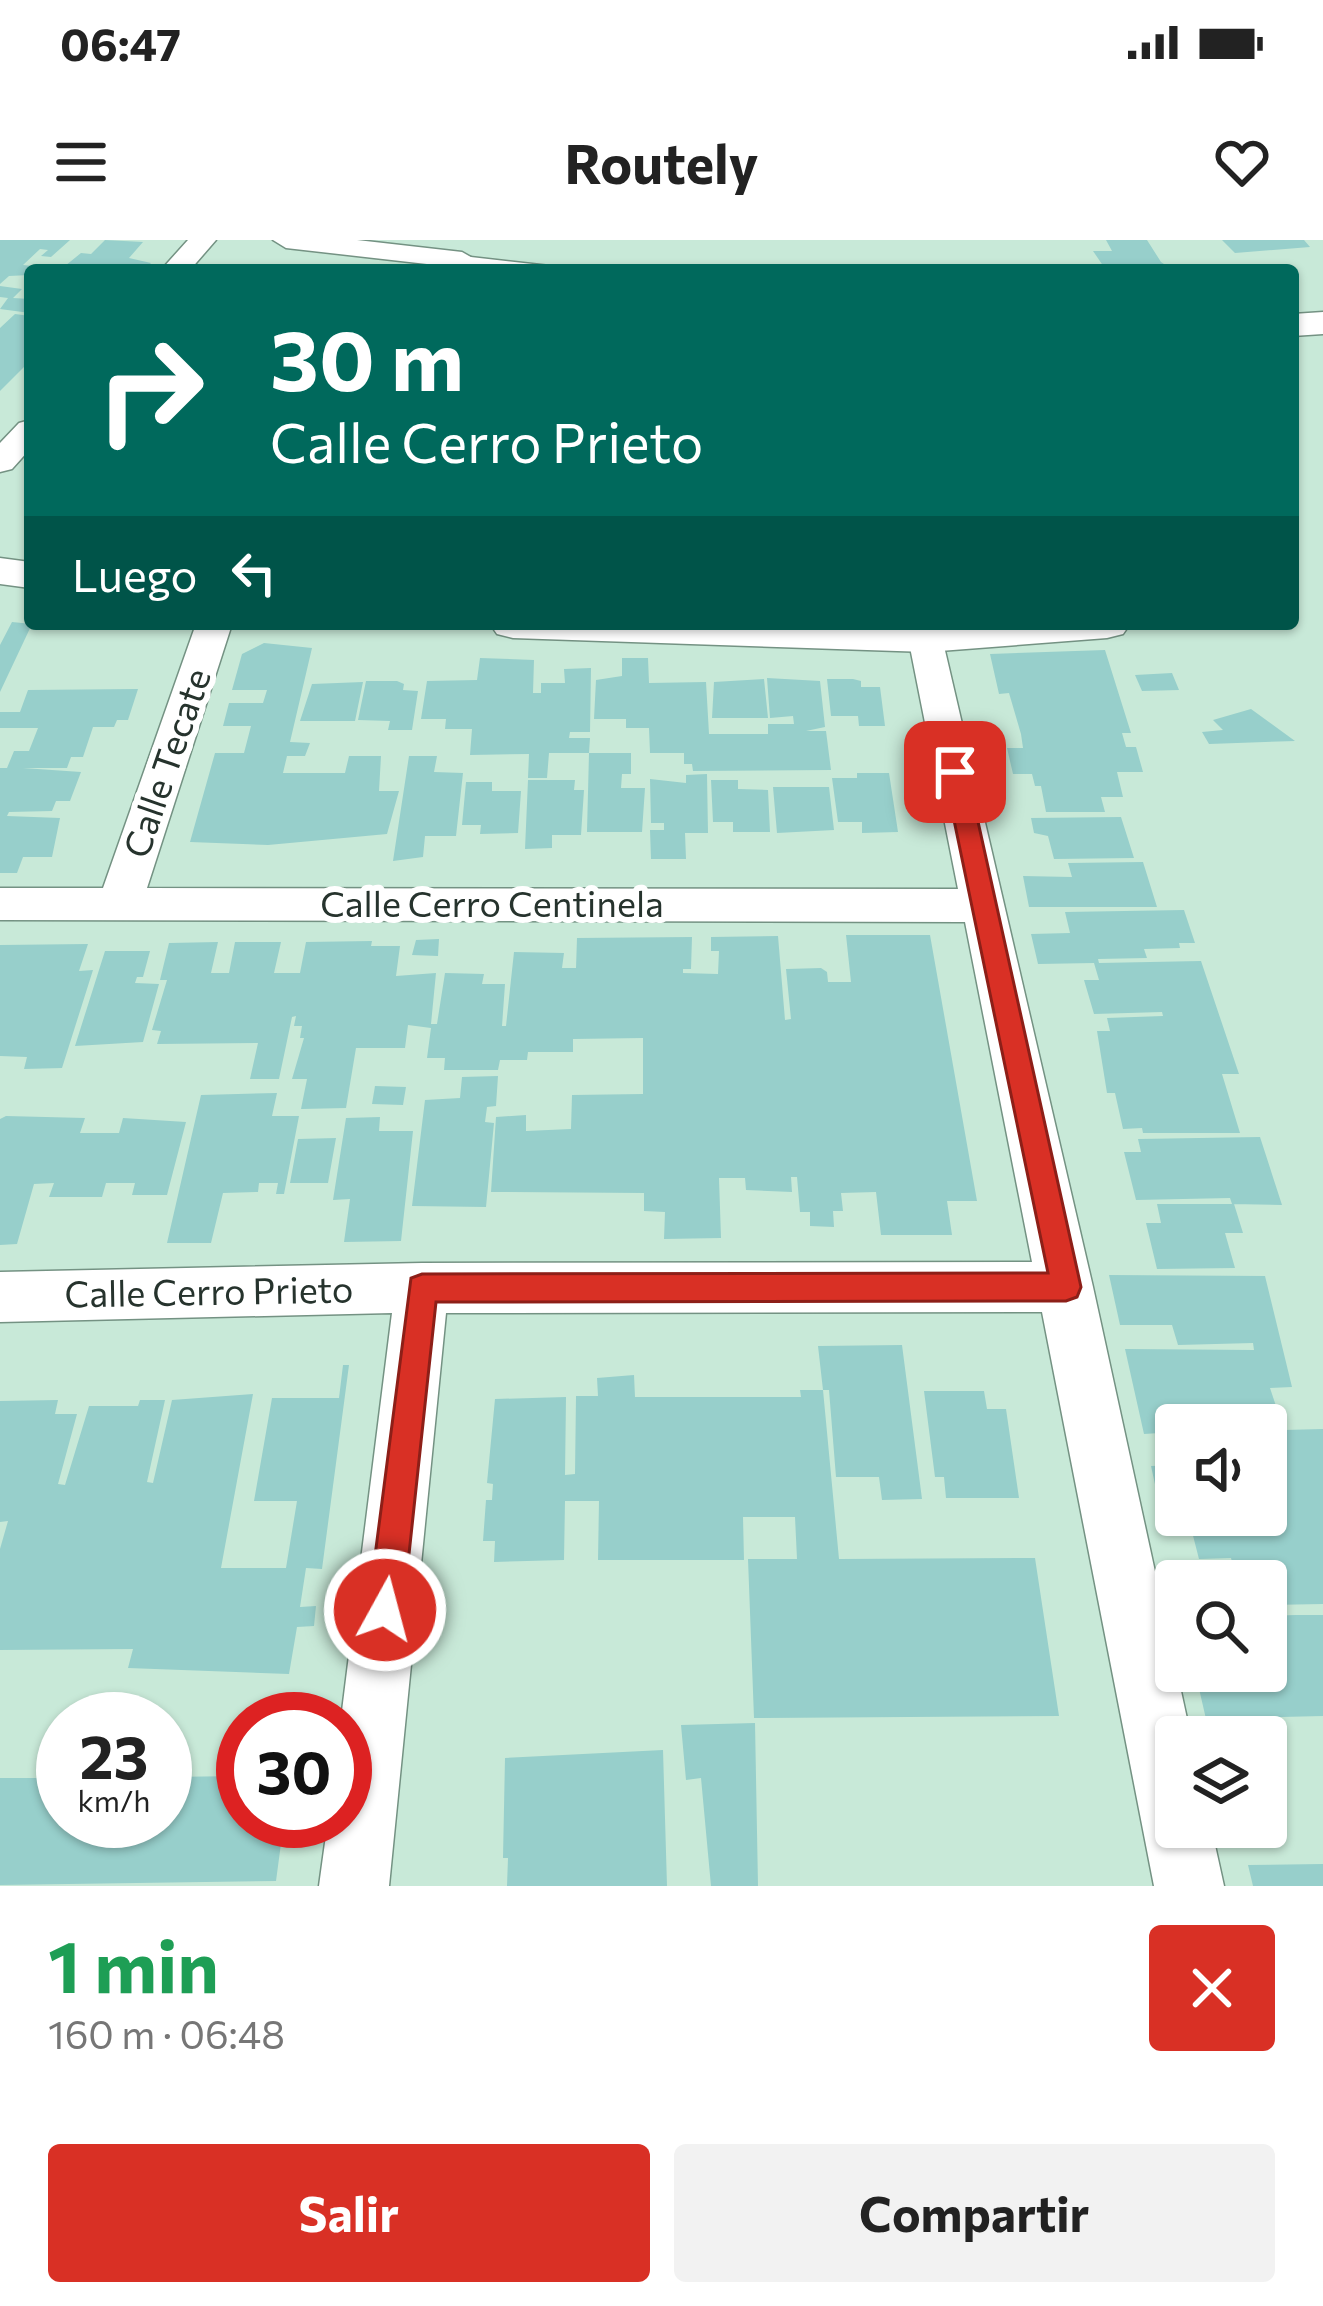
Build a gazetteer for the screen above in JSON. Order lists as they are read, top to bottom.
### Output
{
  "streets": {
    "street": ["Calle Tecate", "Calle Cerro Centinela", "Calle Cerro Prieto"]
  },
  "crossings": [
    ["Calle Tecate", "Calle Cerro Centinela"]
  ],
  "page": {
    "status": "06:47",
    "header": "Routely",
    "turn": ["30 m", "Calle Cerro Prieto"],
    "then": "Luego",
    "speed": "23 km/h",
    "limit": "30",
    "heading": ["1 min", "160 m · 06:48"],
    "buttons": ["Salir", "Compartir"]
  }
}
